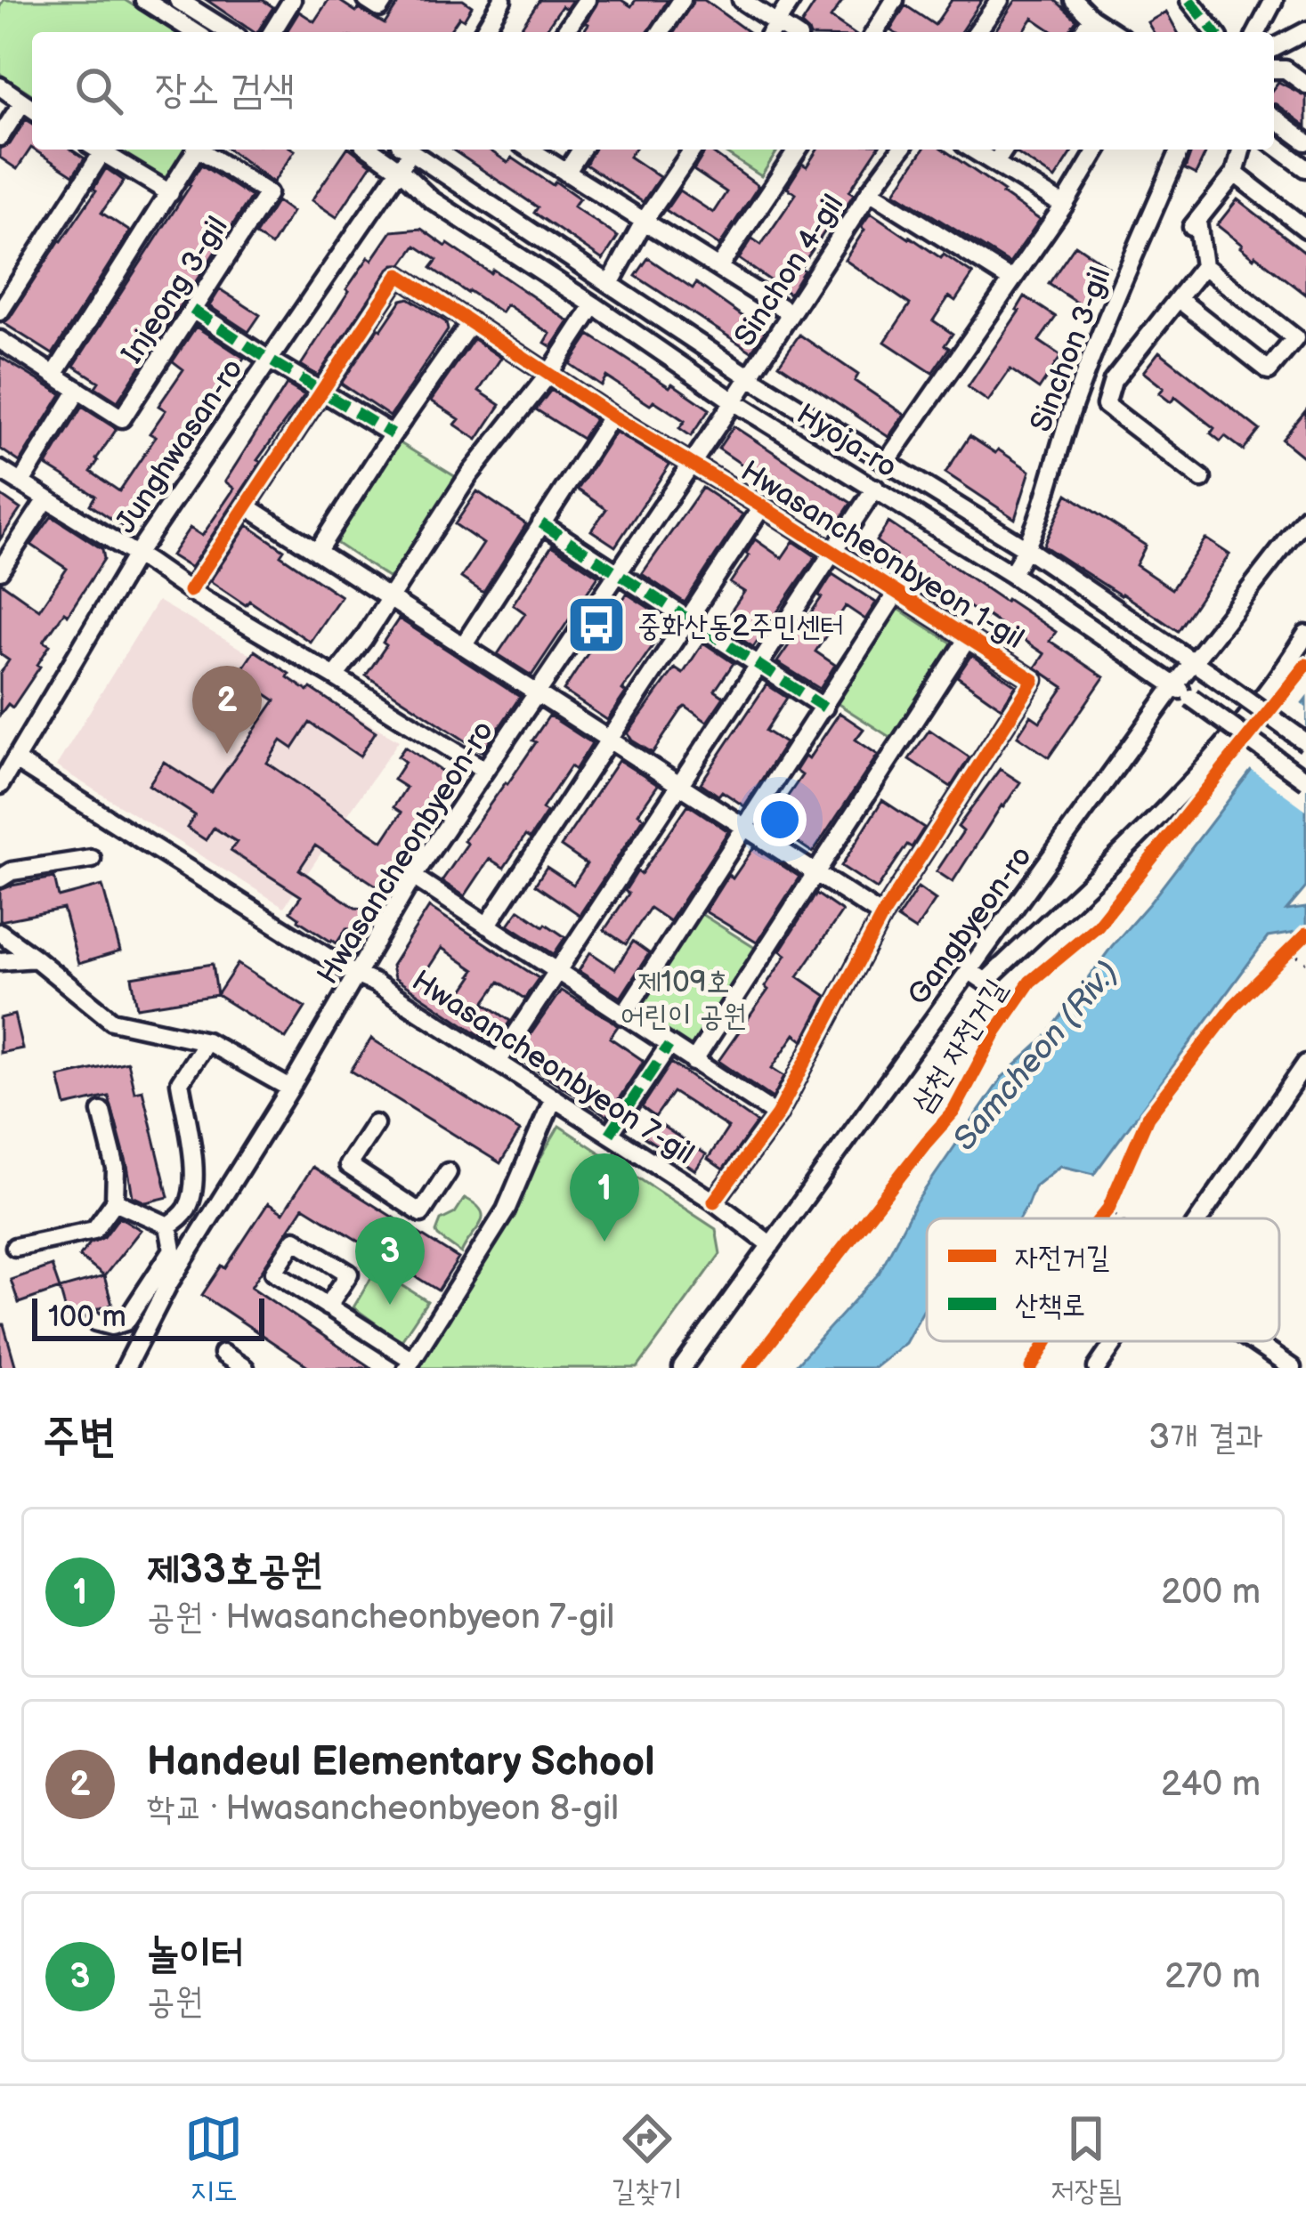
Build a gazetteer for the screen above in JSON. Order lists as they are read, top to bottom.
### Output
{
  "streets": {
    "street": [
      "Sinchon 4-gil",
      "Injeong 3-gil",
      "Sinchon 3-gil",
      "Hyoja-ro",
      "Junghwasan-ro",
      "Hwasancheonbyeon 1-gil",
      "Hwasancheonbyeon-ro",
      "Gangbyeon-ro",
      "Hwasancheonbyeon 7-gil"
    ],
    "cycle path": ["삼천 자전거길"]
  },
  "crossings": [
    ["Sinchon 4-gil", "Hyoja-ro"],
    ["Sinchon 4-gil", "Hwasancheonbyeon-ro"],
    ["Sinchon 3-gil", "Hyoja-ro"],
    ["Hyoja-ro", "Junghwasan-ro"],
    ["Hyoja-ro", "Hwasancheonbyeon-ro"],
    ["Hyoja-ro", "Gangbyeon-ro"],
    ["Junghwasan-ro", "Hwasancheonbyeon 7-gil"],
    ["Hwasancheonbyeon 1-gil", "Hwasancheonbyeon-ro"],
    ["Hwasancheonbyeon 1-gil", "Hwasancheonbyeon 7-gil"],
    ["Hwasancheonbyeon-ro", "Hwasancheonbyeon 7-gil"],
    ["Gangbyeon-ro", "Hwasancheonbyeon 7-gil"]
  ],
  "water": ["Samcheon (Riv.)"],
  "parks": ["제109호 어린이 공원"],
  "places": {
    "bus stop": ["중화산동2주민센터"]
  },
  "legend": ["자전거길", "산책로"],
  "scale_bar": "100 m",
  "page": {
    "search": "장소 검색",
    "pins": ["2", "1", "3"],
    "scale": "100 m",
    "heading": ["주변", "3개 결과"],
    "list": [
      {
        "mark": "1",
        "name": "제33호공원",
        "note": "공원 · Hwasancheonbyeon 7-gil",
        "value": "200 m"
      },
      {
        "mark": "2",
        "name": "Handeul Elementary School",
        "note": "학교 · Hwasancheonbyeon 8-gil",
        "value": "240 m"
      },
      {
        "mark": "3",
        "name": "놀이터",
        "note": "공원",
        "value": "270 m"
      }
    ],
    "nav": ["지도", "길찾기", "저장됨"]
  }
}
